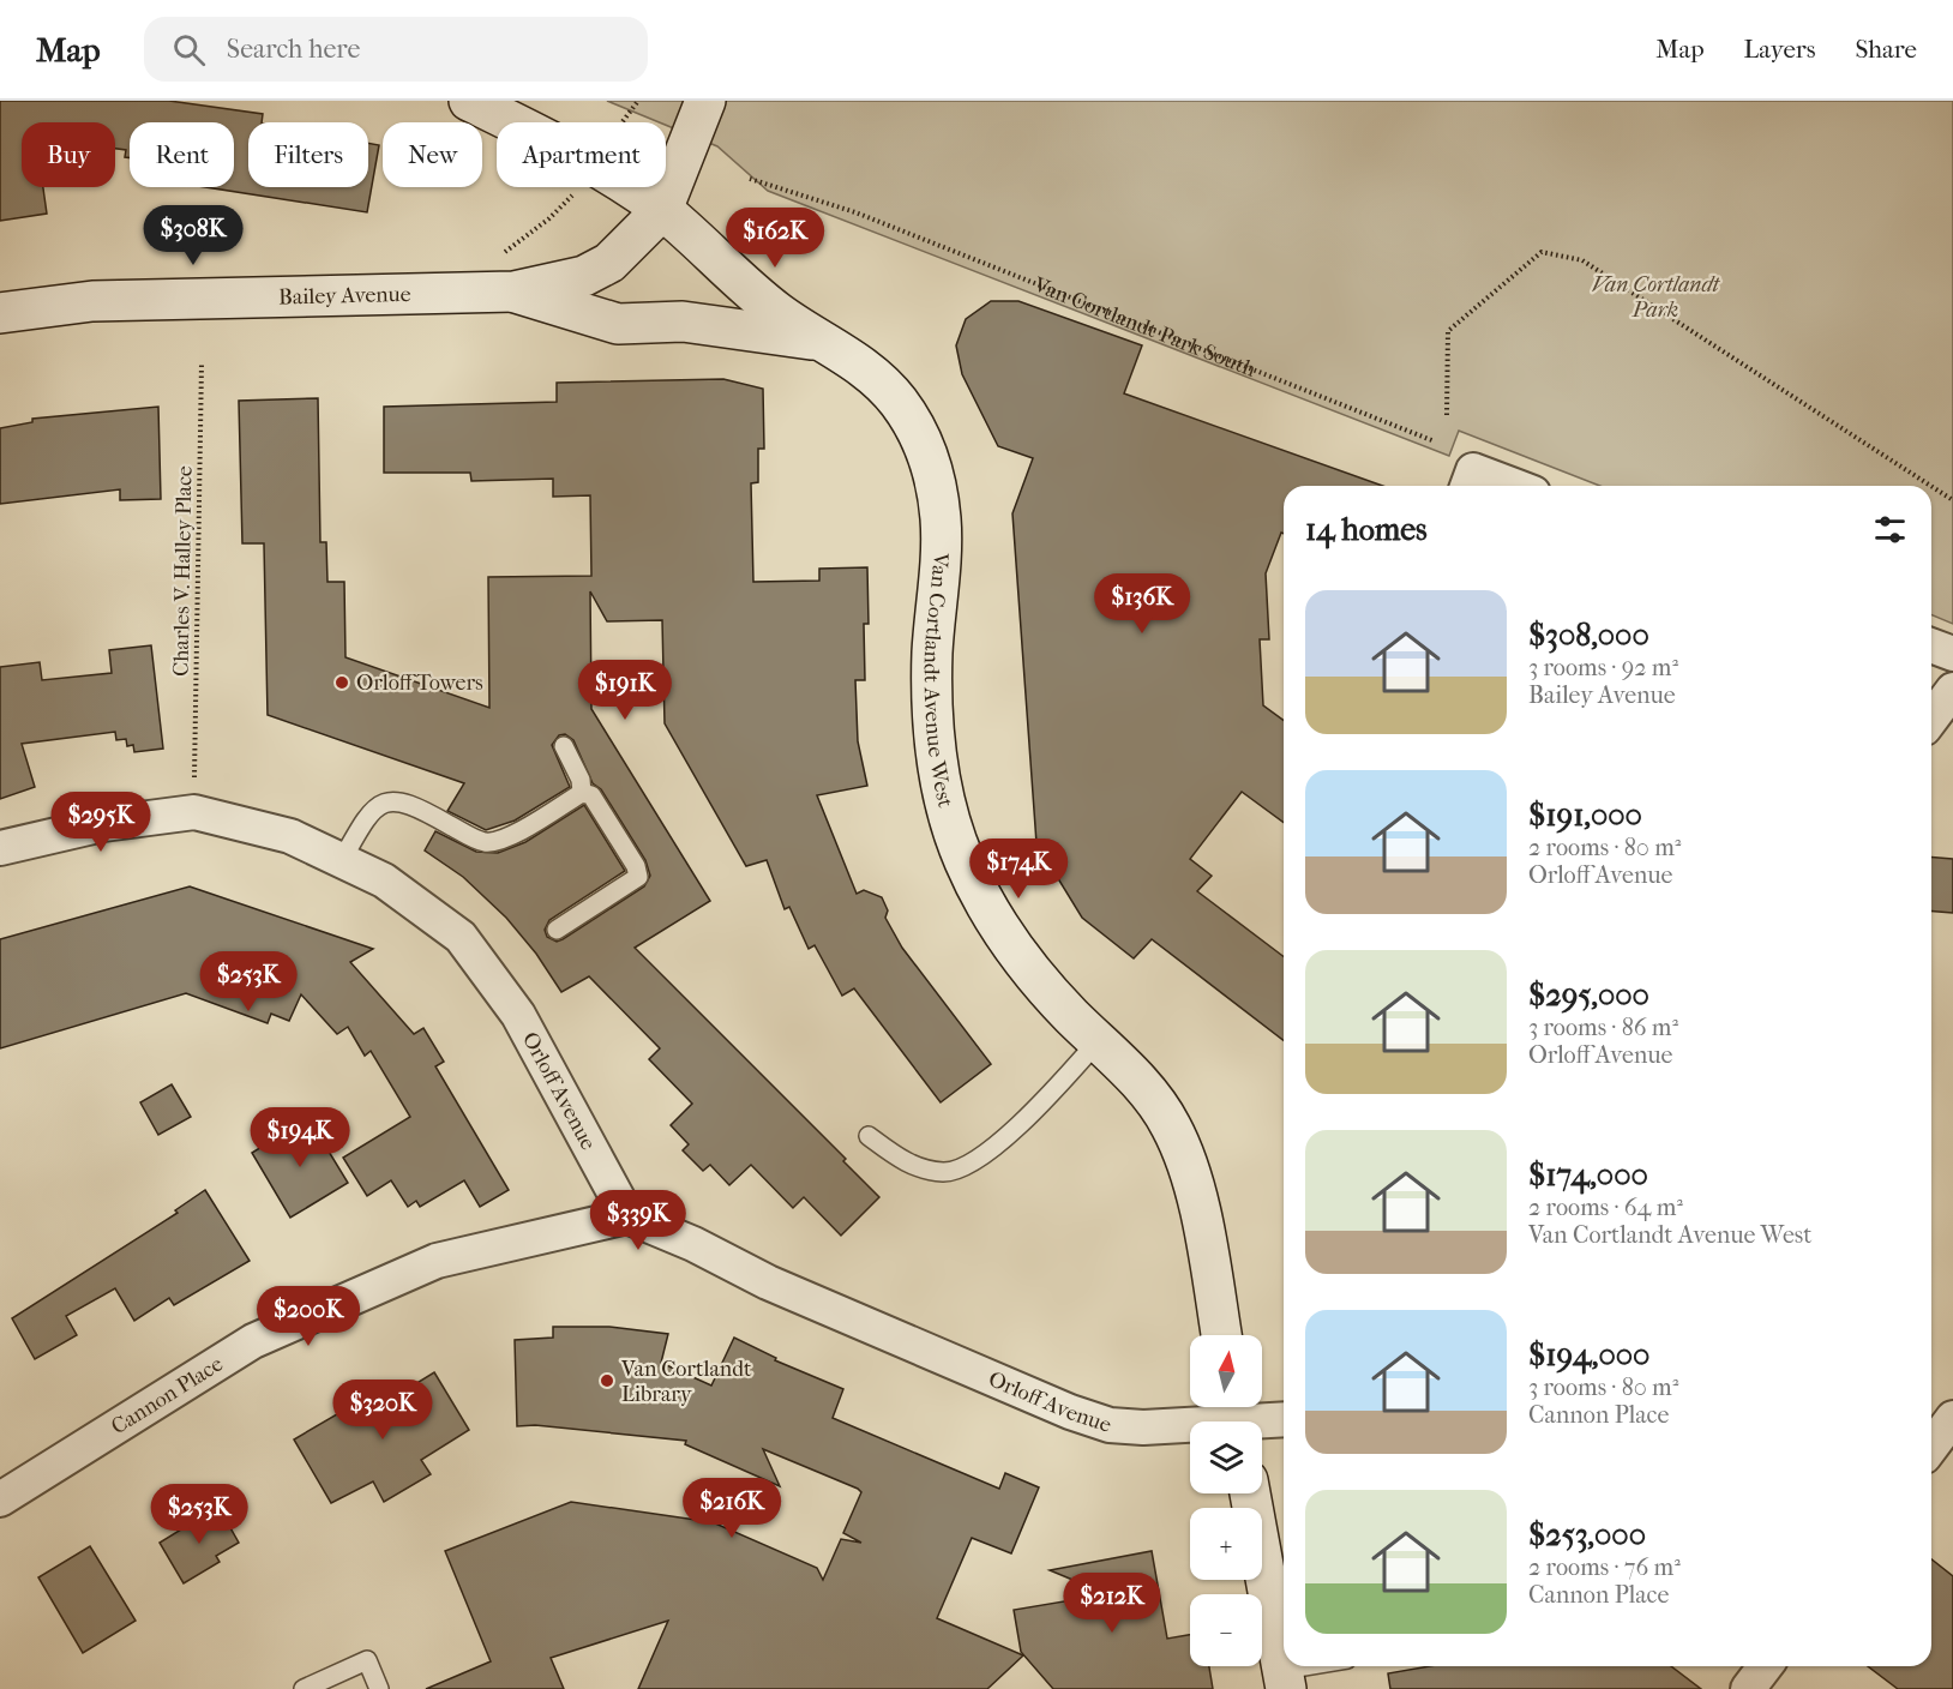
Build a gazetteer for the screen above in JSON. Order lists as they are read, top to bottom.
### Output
{
  "streets": {
    "main road": ["Bailey Avenue", "Van Cortlandt Avenue West"],
    "street": ["Orloff Avenue", "Cannon Place"],
    "path": ["Van Cortlandt Park South", "Charles V. Halley Place"]
  },
  "crossings": [
    ["Bailey Avenue", "Van Cortlandt Avenue West"],
    ["Orloff Avenue", "Cannon Place"]
  ],
  "parks": ["Van Cortlandt Park"],
  "places": ["Orloff Towers", "Van Cortlandt Library"],
  "north": "top",
  "page": {
    "header": "Map",
    "search": "Search here",
    "nav": ["Map", "Layers", "Share"],
    "chip": [
      "Buy",
      "Rent",
      "Filters",
      "New",
      "Apartment"
    ],
    "price": [
      "$308K",
      "$162K",
      "$136K",
      "$191K",
      "$295K",
      "$174K",
      "$253K",
      "$194K",
      "$339K",
      "$200K",
      "$320K",
      "$216K",
      "$253K",
      "$212K"
    ],
    "heading": "14 homes",
    "list": [
      {
        "name": "$308,000",
        "note": "3 rooms · 92 m² · Bailey Avenue"
      },
      {
        "name": "$191,000",
        "note": "2 rooms · 80 m² · Orloff Avenue"
      },
      {
        "name": "$295,000",
        "note": "3 rooms · 86 m² · Orloff Avenue"
      },
      {
        "name": "$174,000",
        "note": "2 rooms · 64 m² · Van Cortlandt Avenue West"
      },
      {
        "name": "$194,000",
        "note": "3 rooms · 80 m² · Cannon Place"
      },
      {
        "name": "$253,000",
        "note": "2 rooms · 76 m² · Cannon Place"
      }
    ],
    "map_buttons": ["+", "−"]
  }
}
